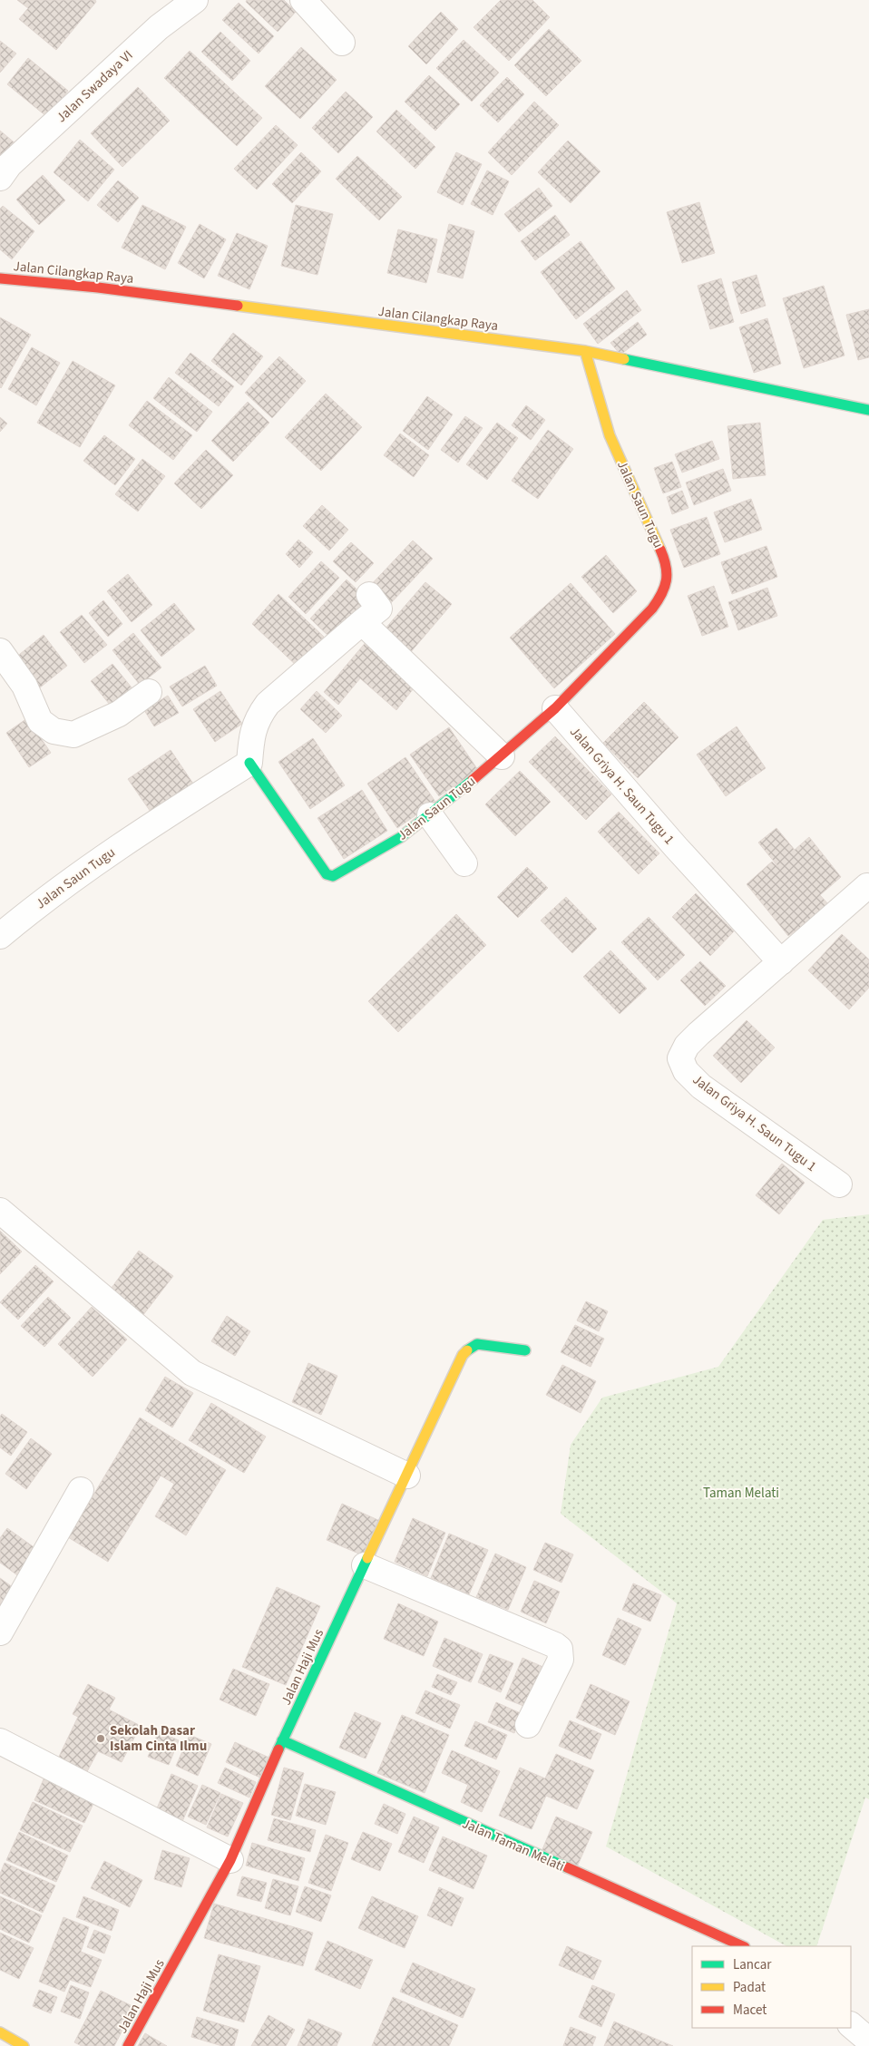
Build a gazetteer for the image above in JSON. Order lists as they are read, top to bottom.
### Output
{
  "streets": {
    "street": [
      "Jalan Swadaya VI",
      "Jalan Cilangkap Raya",
      "Jalan Saun Tugu",
      "Jalan Griya H. Saun Tugu 1",
      "Jalan Haji Mus",
      "Jalan Taman Melati"
    ]
  },
  "crossings": [
    ["Jalan Cilangkap Raya", "Jalan Saun Tugu"],
    ["Jalan Saun Tugu", "Jalan Griya H. Saun Tugu 1"],
    ["Jalan Haji Mus", "Jalan Taman Melati"]
  ],
  "parks": ["Taman Melati"],
  "places": ["Sekolah Dasar Islam Cinta Ilmu"],
  "legend": ["Lancar", "Padat", "Macet"]
}
